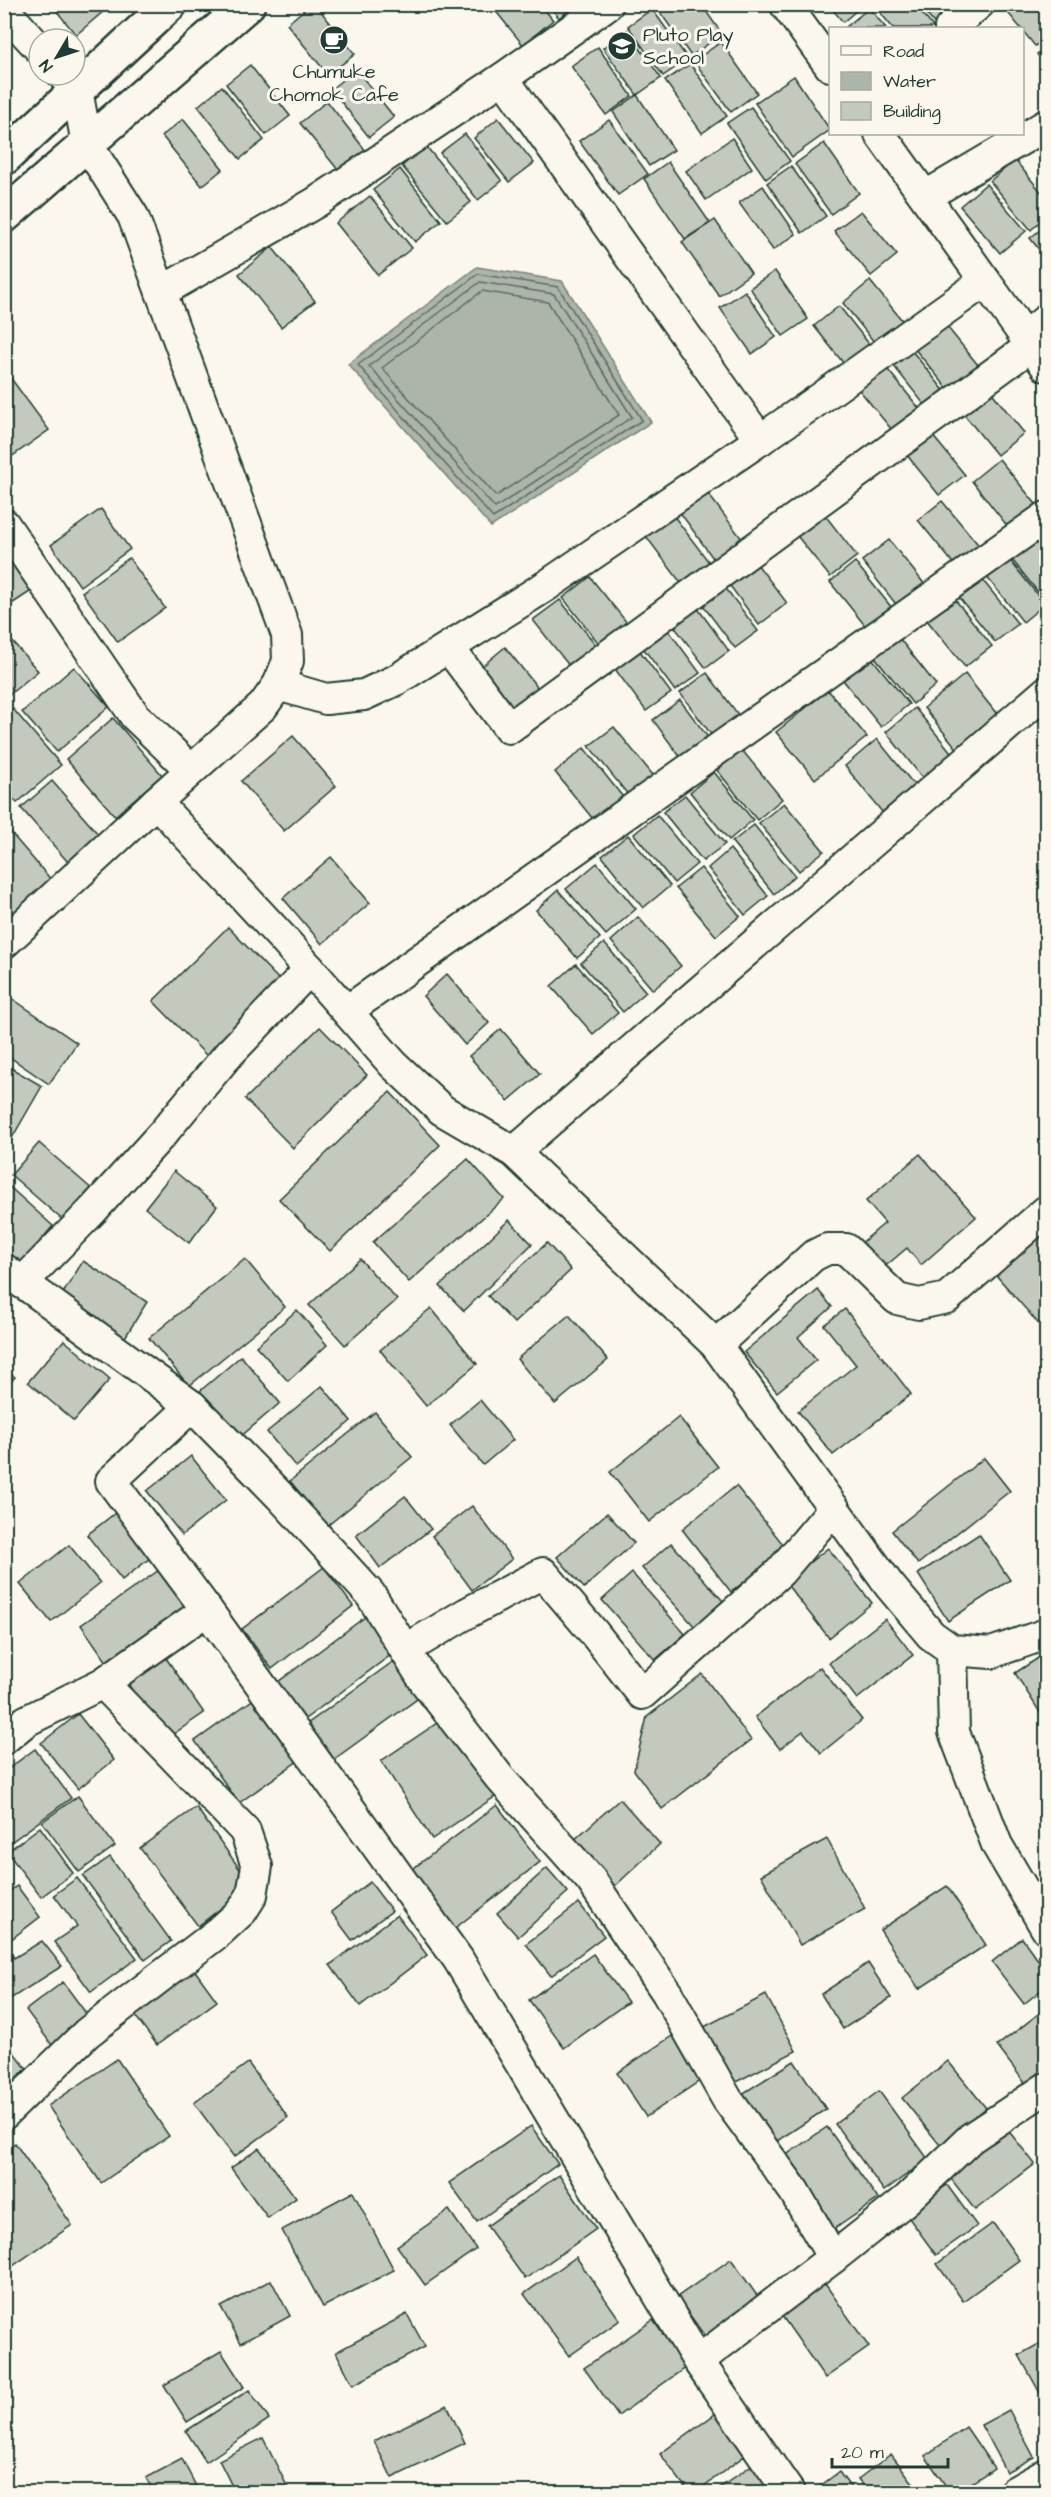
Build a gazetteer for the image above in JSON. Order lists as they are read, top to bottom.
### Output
{
  "places": {
    "cafe": ["Chumuke Chomok Cafe"],
    "school or university": ["Pluto Play School"]
  },
  "legend": ["Road", "Water", "Building"],
  "scale_bar": "20 m",
  "north": "bottom left"
}
